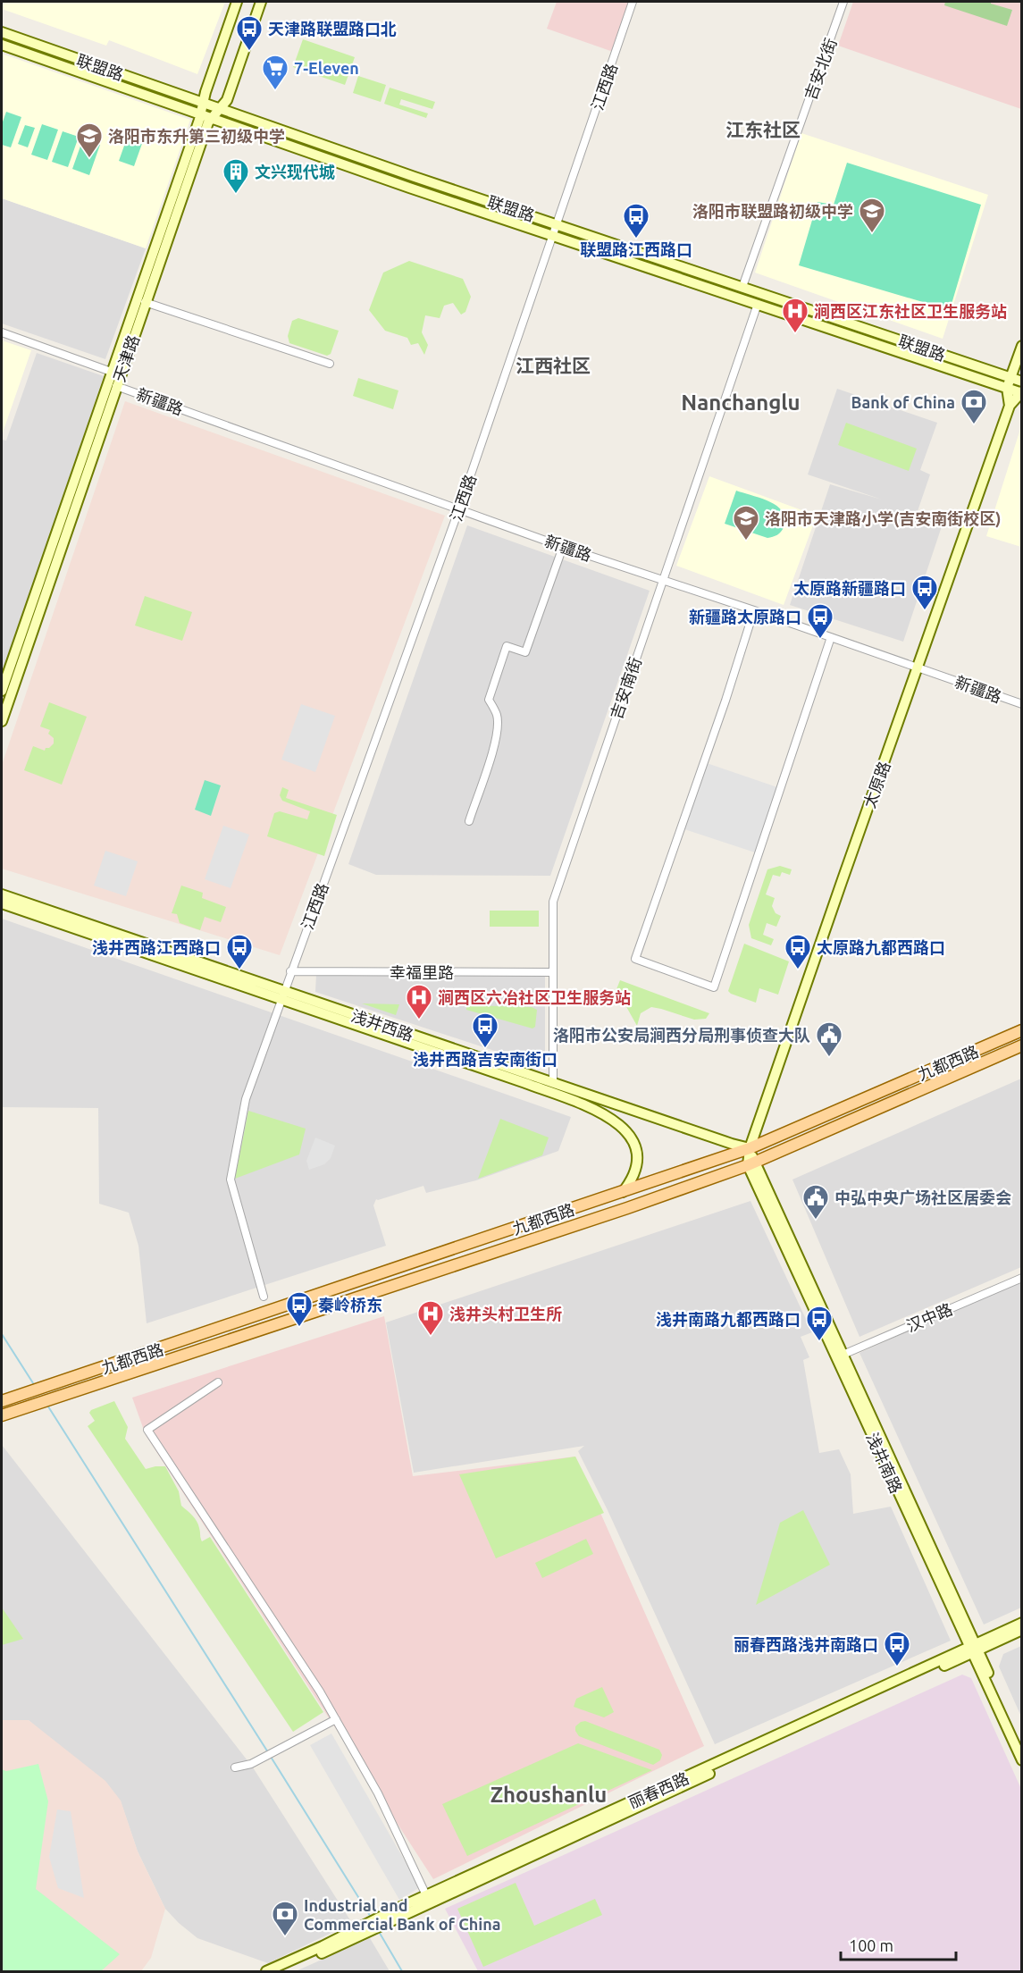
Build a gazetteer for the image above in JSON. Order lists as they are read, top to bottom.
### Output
{
  "streets": {
    "main road": [
      "联盟路",
      "天津路",
      "太原路",
      "浅井西路",
      "九都西路",
      "浅井南路",
      "丽春西路"
    ],
    "street": [
      "吉安北街",
      "江西路",
      "新疆路",
      "吉安南街",
      "幸福里路",
      "汉中路"
    ]
  },
  "crossings": [
    ["联盟路", "吉安北街"],
    ["联盟路", "江西路"],
    ["联盟路", "天津路"],
    ["联盟路", "吉安南街"],
    ["联盟路", "太原路"],
    ["江西路", "新疆路"],
    ["江西路", "幸福里路"],
    ["江西路", "浅井西路"],
    ["天津路", "新疆路"],
    ["新疆路", "吉安南街"],
    ["新疆路", "太原路"],
    ["吉安南街", "幸福里路"],
    ["吉安南街", "浅井西路"],
    ["太原路", "浅井西路"],
    ["太原路", "九都西路"],
    ["太原路", "浅井南路"],
    ["浅井西路", "九都西路"],
    ["九都西路", "浅井南路"],
    ["汉中路", "浅井南路"],
    ["浅井南路", "丽春西路"]
  ],
  "districts": [
    "江东社区",
    "江西社区",
    "Nanchanglu",
    "Zhoushanlu"
  ],
  "places": {
    "bus stop": [
      "天津路联盟路口北",
      "联盟路江西路口",
      "太原路新疆路口",
      "新疆路太原路口",
      "浅井西路江西路口",
      "太原路九都西路口",
      "浅井西路吉安南街口",
      "秦岭桥东",
      "浅井南路九都西路口",
      "丽春西路浅井南路口"
    ],
    "supermarket": ["7-Eleven"],
    "school or university": ["洛阳市东升第三初级中学", "洛阳市联盟路初级中学", "洛阳市天津路小学(吉安南街校区)"],
    "building": ["文兴现代城"],
    "hospital": ["涧西区江东社区卫生服务站", "涧西区六冶社区卫生服务站", "浅井头村卫生所"],
    "bank": ["Bank of China", "Industrial and Commercial Bank of China"],
    "public building": ["洛阳市公安局涧西分局刑事侦查大队", "中弘中央广场社区居委会"]
  },
  "scale_bar": "100 m"
}
